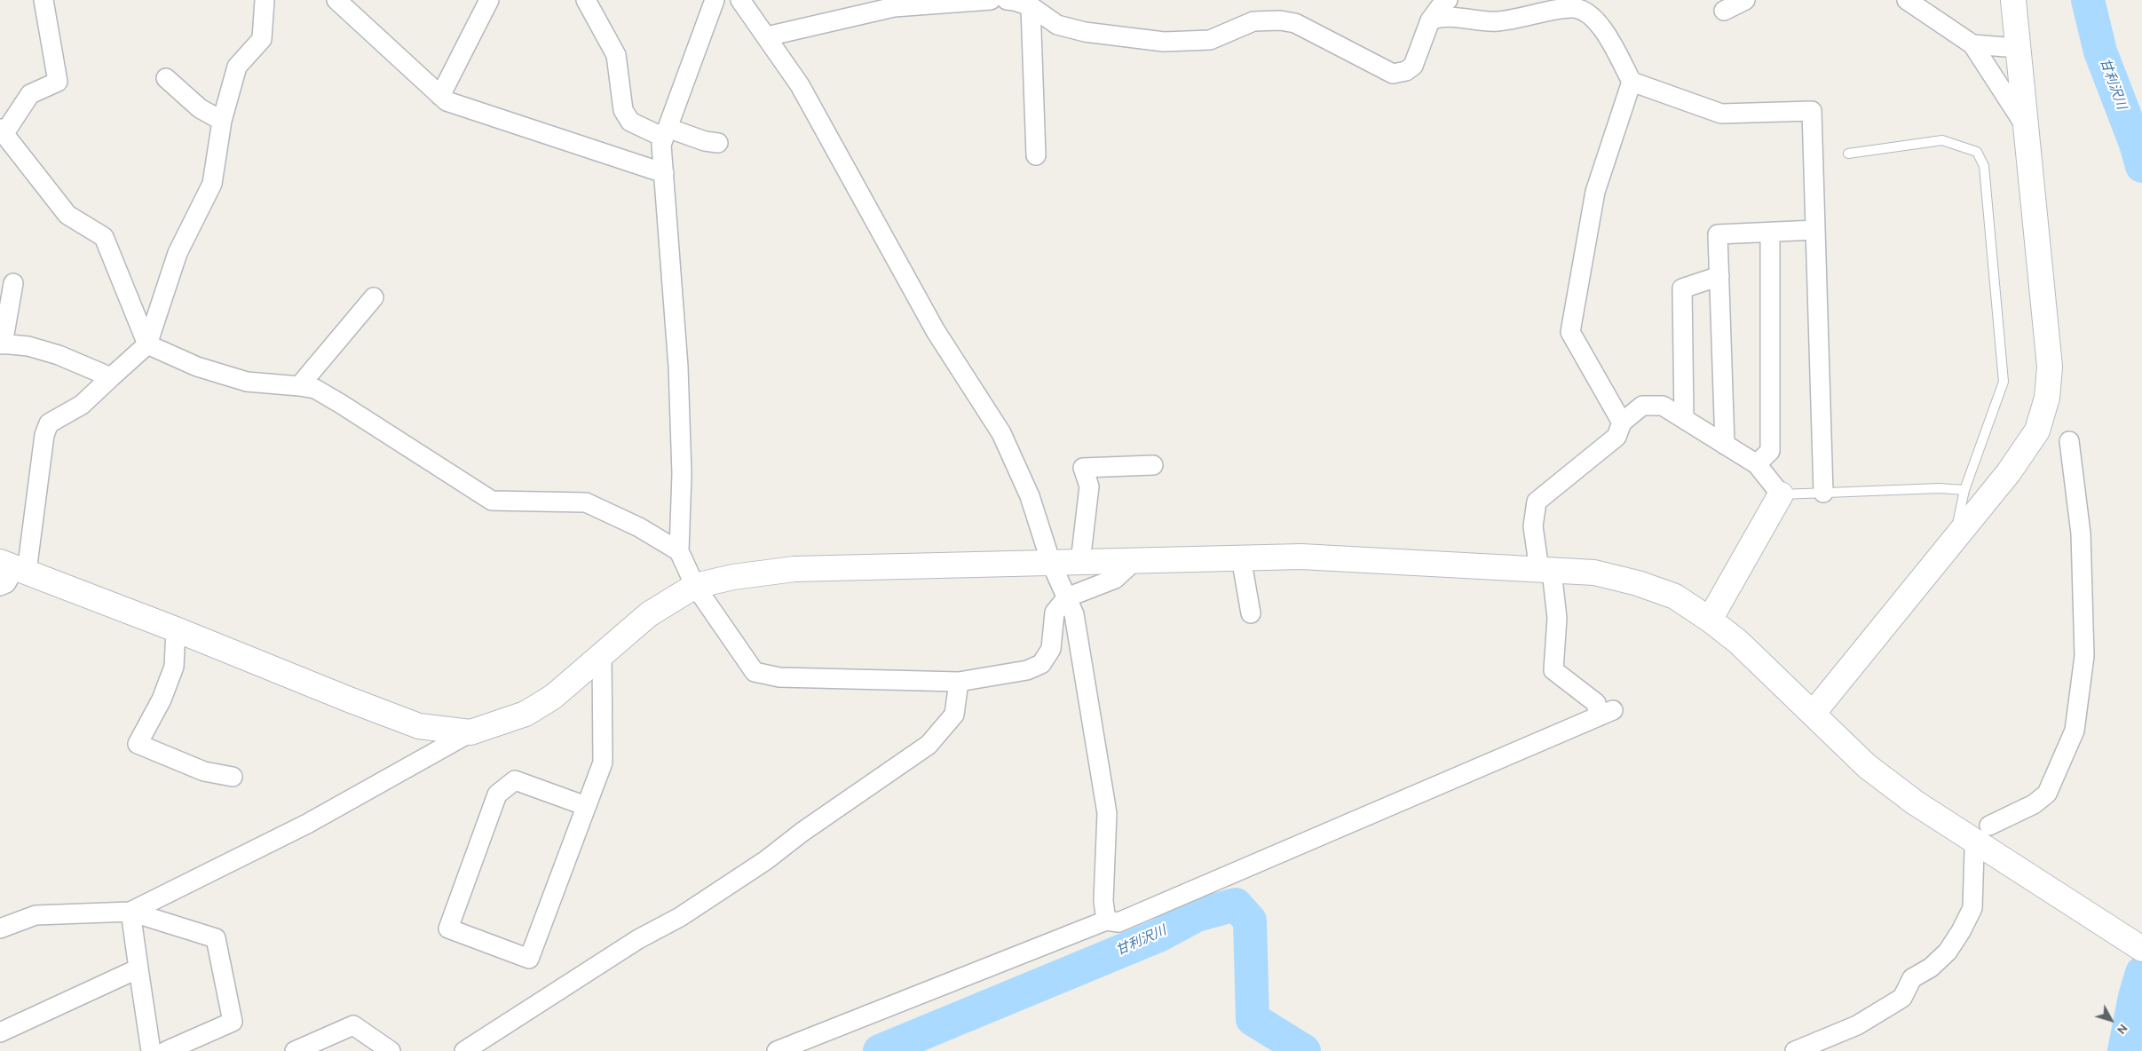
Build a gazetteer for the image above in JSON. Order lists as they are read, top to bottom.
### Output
{
  "water": ["甘利沢川"],
  "north": "bottom right"
}
